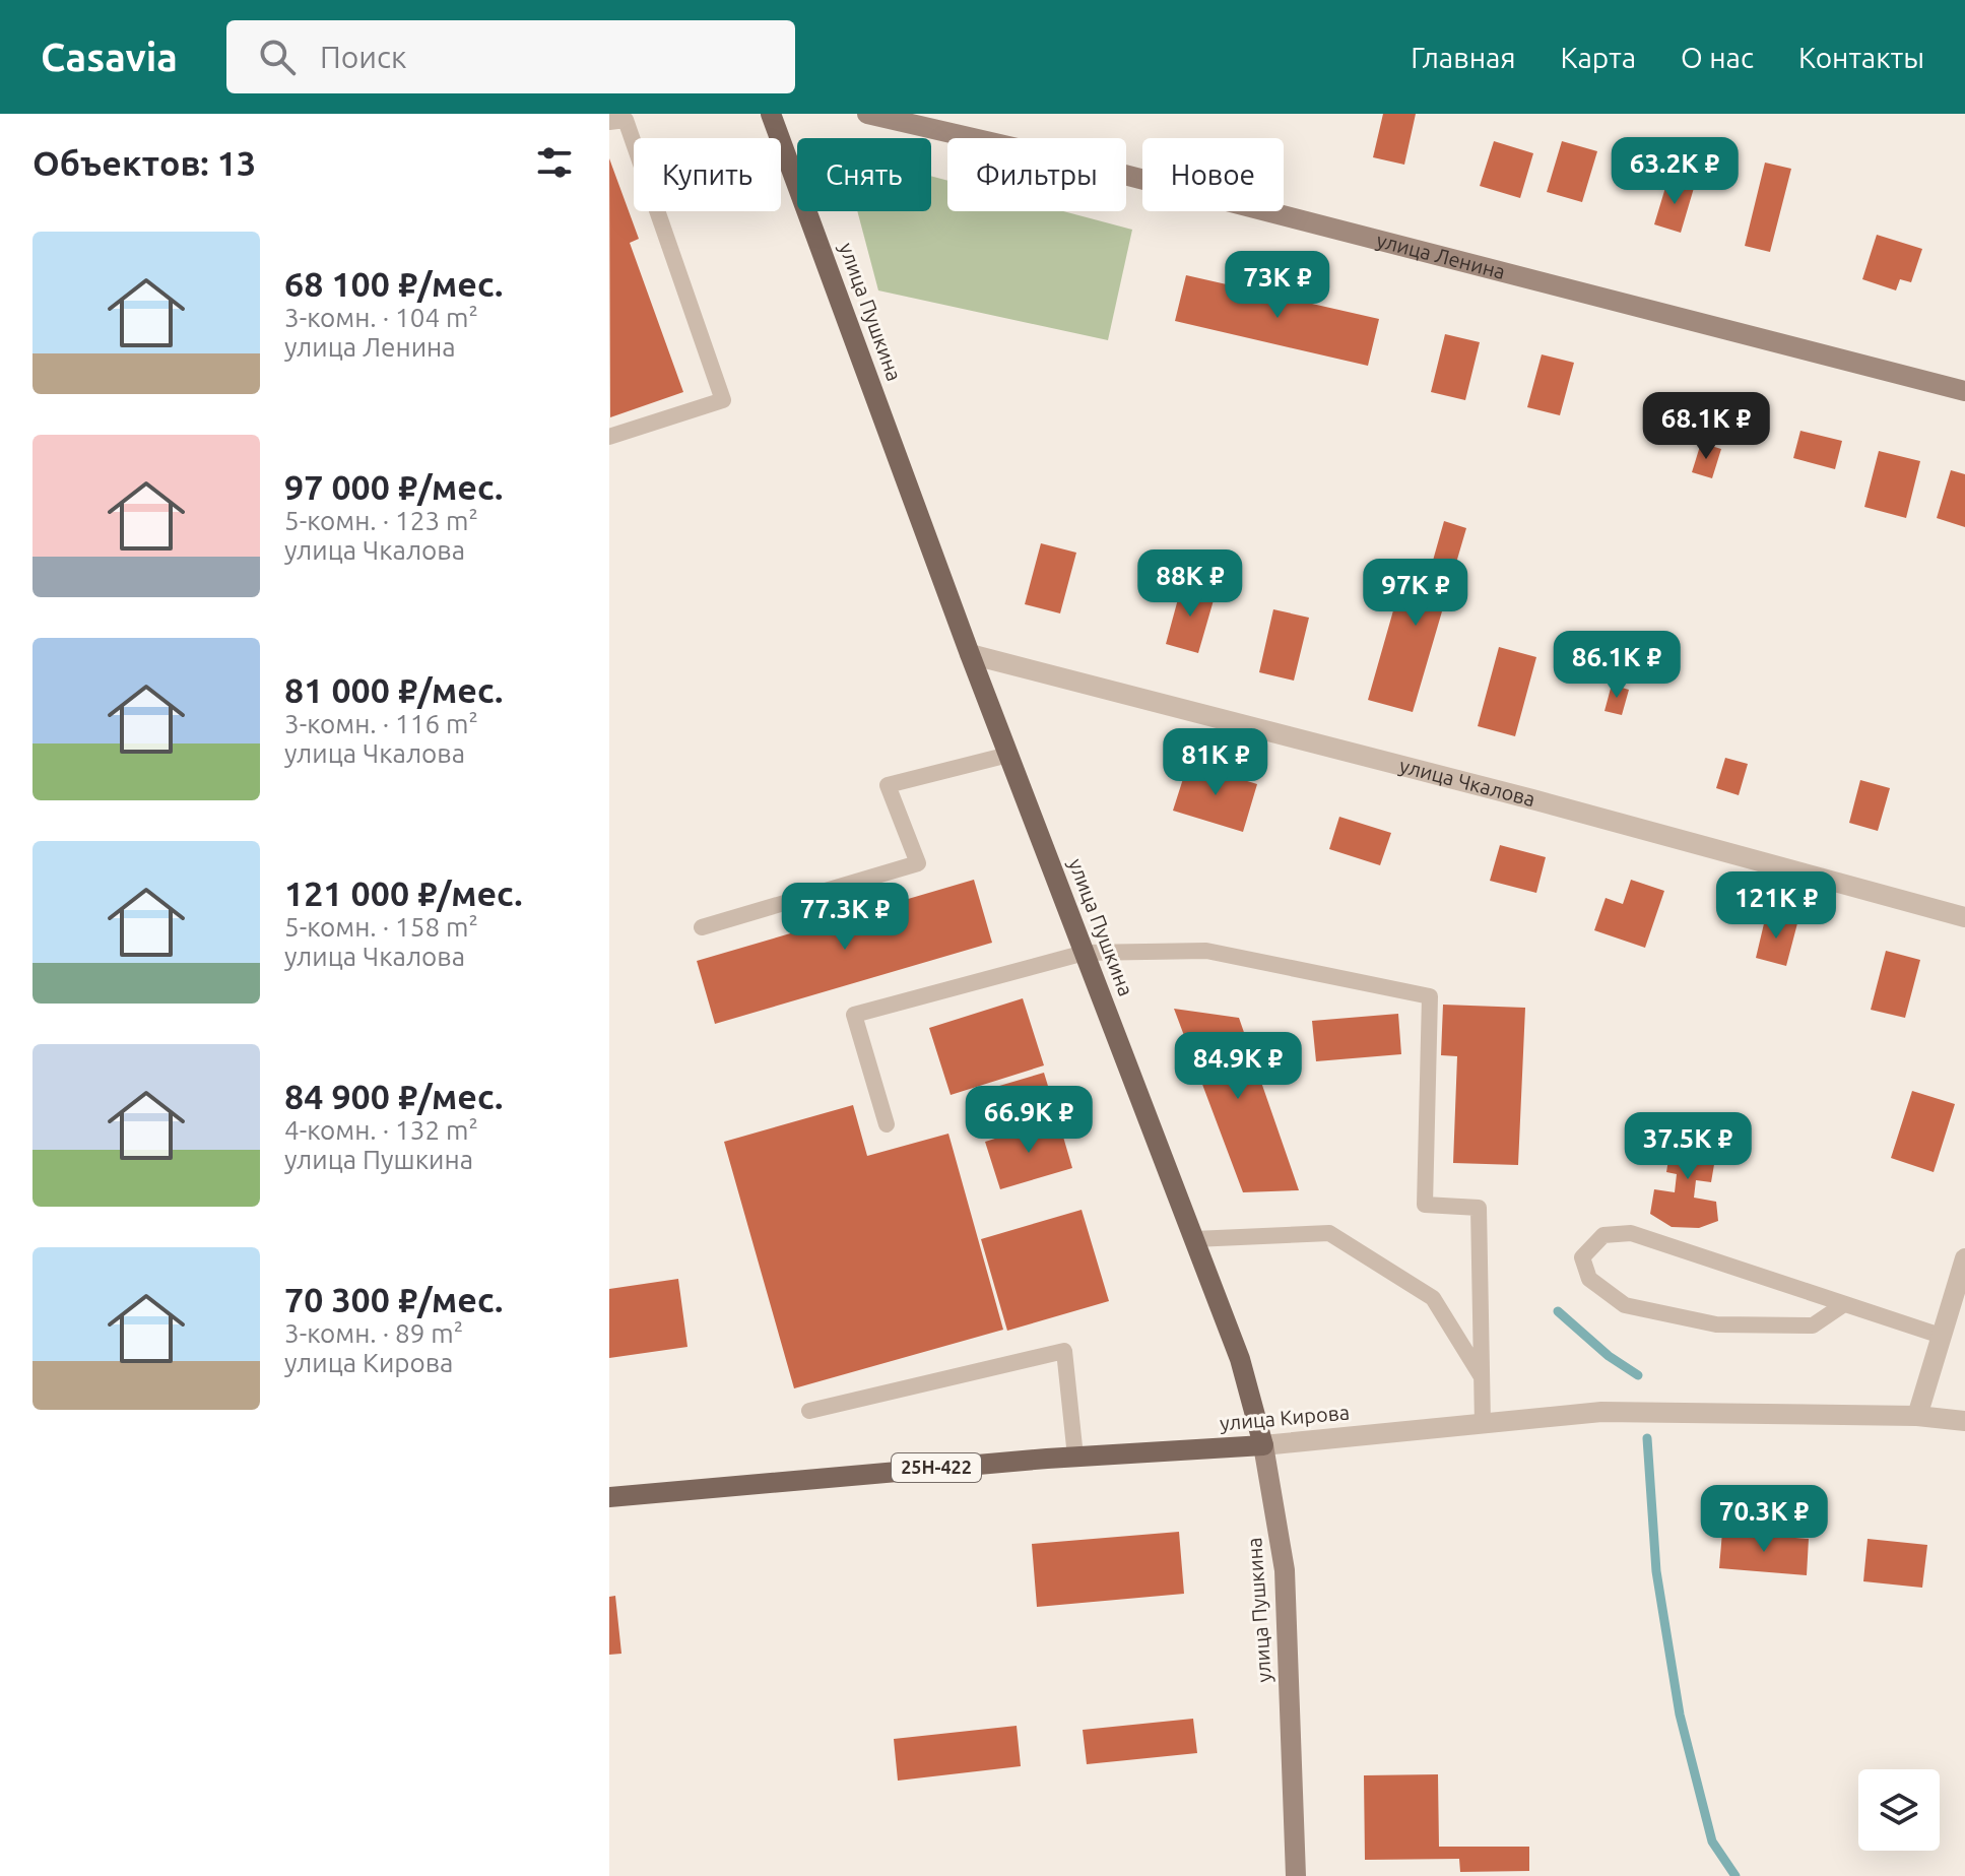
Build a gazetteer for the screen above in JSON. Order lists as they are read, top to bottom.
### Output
{
  "streets": {
    "main road": [
      "улица Ленина",
      "улица Пушкина",
      "улица Кирова",
      "25Н-422"
    ],
    "street": ["улица Чкалова"]
  },
  "crossings": [
    ["улица Пушкина", "улица Чкалова"],
    ["улица Пушкина", "улица Кирова"]
  ],
  "page": {
    "header": "Casavia",
    "search": "Поиск",
    "nav": [
      "Главная",
      "Карта",
      "О нас",
      "Контакты"
    ],
    "heading": "Объектов: 13",
    "price": [
      "63.2K ₽",
      "73K ₽",
      "68.1K ₽",
      "88K ₽",
      "97K ₽",
      "86.1K ₽",
      "81K ₽",
      "121K ₽",
      "77.3K ₽",
      "84.9K ₽",
      "66.9K ₽",
      "37.5K ₽",
      "70.3K ₽"
    ],
    "chip": [
      "Купить",
      "Снять",
      "Фильтры",
      "Новое"
    ],
    "list": [
      {
        "name": "68 100 ₽/мес.",
        "note": "3-комн. · 104 m² · улица Ленина"
      },
      {
        "name": "97 000 ₽/мес.",
        "note": "5-комн. · 123 m² · улица Чкалова"
      },
      {
        "name": "81 000 ₽/мес.",
        "note": "3-комн. · 116 m² · улица Чкалова"
      },
      {
        "name": "121 000 ₽/мес.",
        "note": "5-комн. · 158 m² · улица Чкалова"
      },
      {
        "name": "84 900 ₽/мес.",
        "note": "4-комн. · 132 m² · улица Пушкина"
      },
      {
        "name": "70 300 ₽/мес.",
        "note": "3-комн. · 89 m² · улица Кирова"
      }
    ]
  }
}
